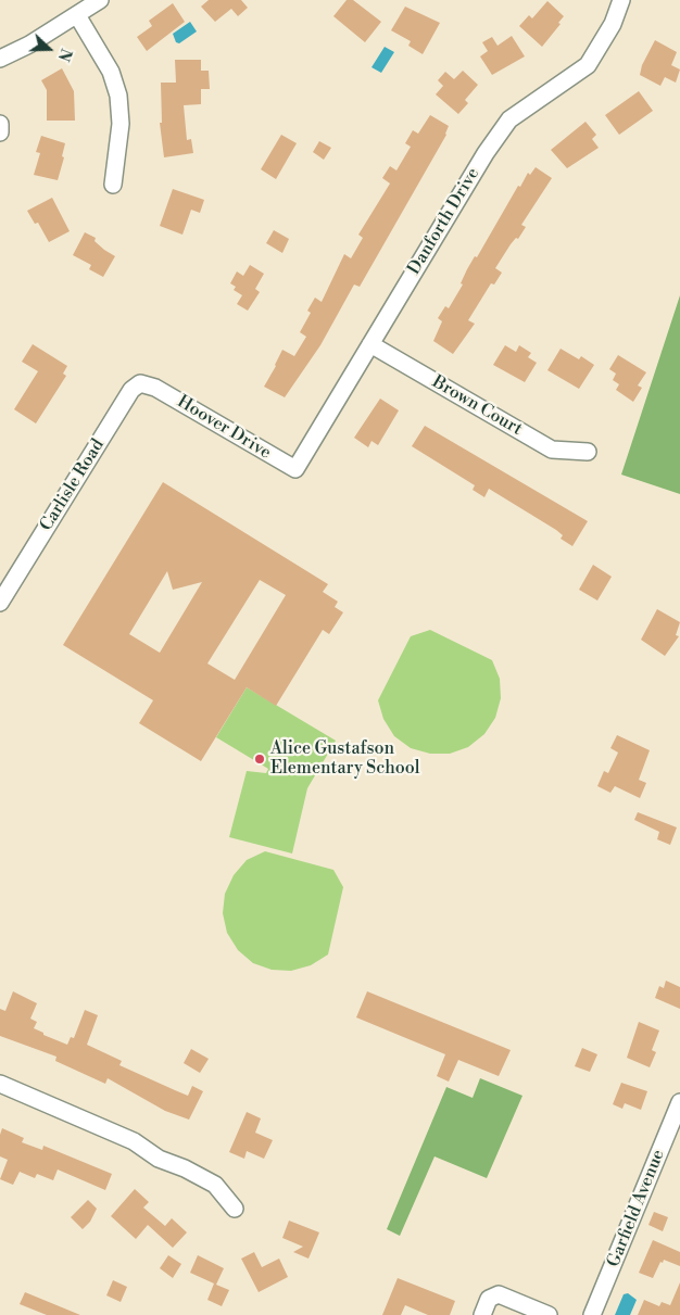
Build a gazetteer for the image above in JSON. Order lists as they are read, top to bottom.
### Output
{
  "streets": {
    "street": [
      "Danforth Drive",
      "Brown Court",
      "Hoover Drive",
      "Carlisle Road",
      "Garfield Avenue"
    ]
  },
  "crossings": [
    ["Danforth Drive", "Brown Court"],
    ["Danforth Drive", "Hoover Drive"],
    ["Hoover Drive", "Carlisle Road"]
  ],
  "places": ["Alice Gustafson Elementary School"],
  "north": "right"
}
